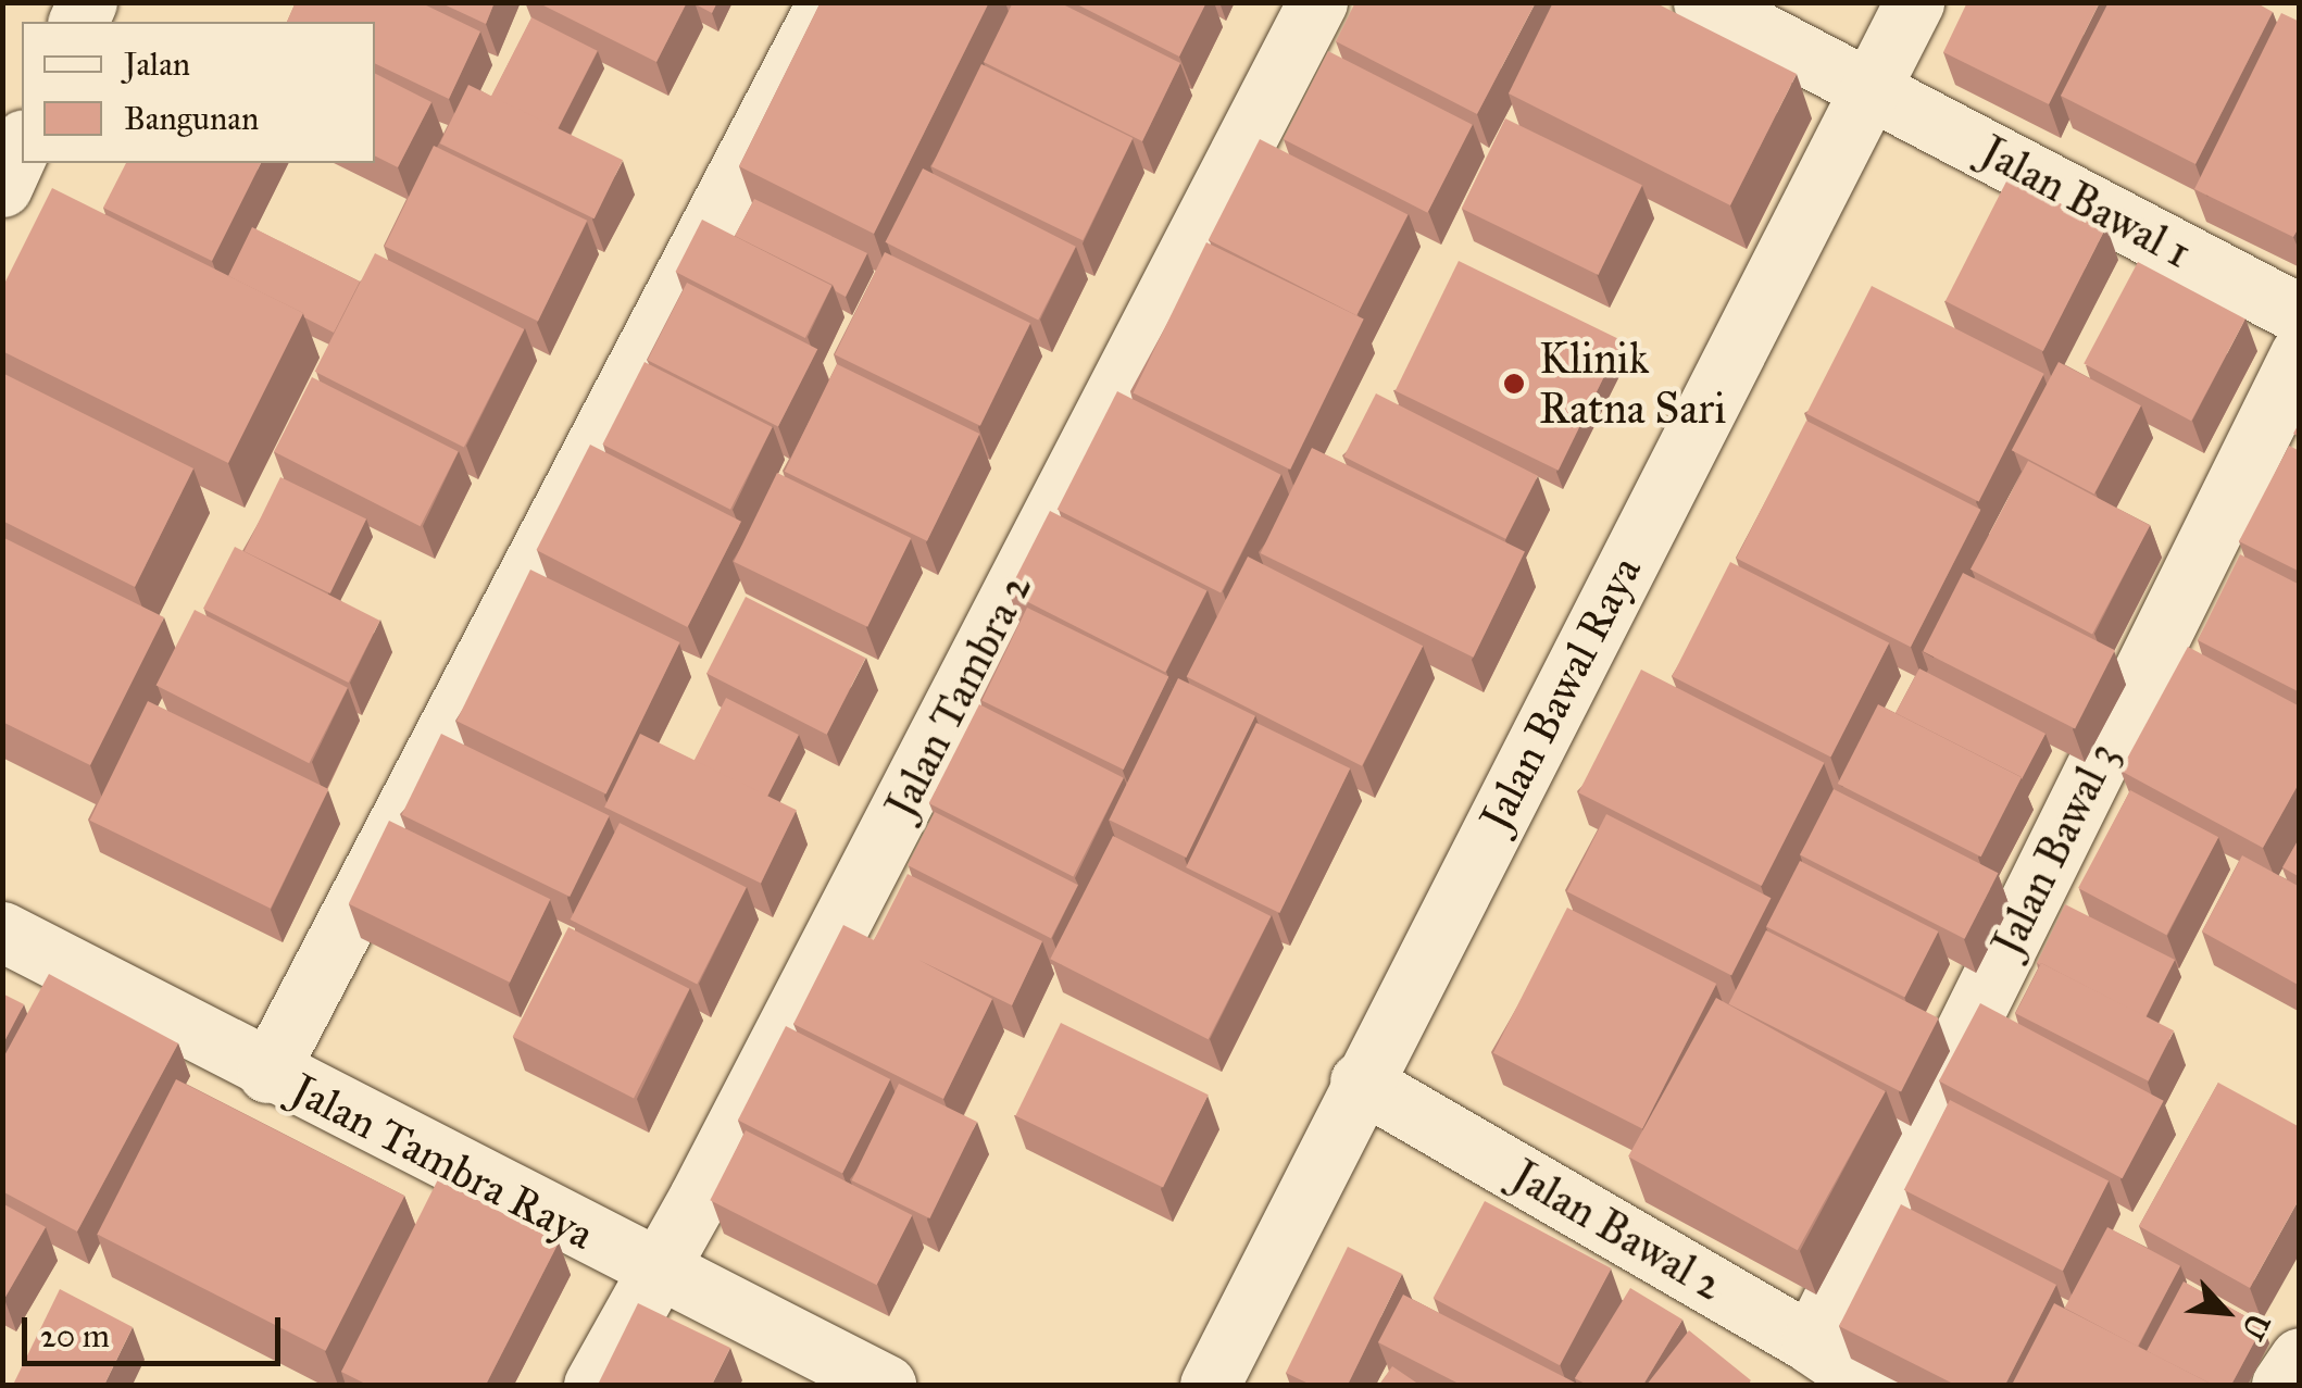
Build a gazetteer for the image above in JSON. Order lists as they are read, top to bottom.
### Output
{
  "streets": {
    "street": [
      "Jalan Bawal 1",
      "Jalan Bawal Raya",
      "Jalan Tambra 2",
      "Jalan Bawal 3",
      "Jalan Tambra Raya",
      "Jalan Bawal 2"
    ]
  },
  "crossings": [
    ["Jalan Bawal 1", "Jalan Bawal Raya"],
    ["Jalan Bawal Raya", "Jalan Bawal 2"],
    ["Jalan Tambra 2", "Jalan Tambra Raya"],
    ["Jalan Bawal 3", "Jalan Bawal 2"]
  ],
  "places": ["Klinik Ratna Sari"],
  "legend": ["Jalan", "Bangunan"],
  "scale_bar": "20 m",
  "north": "bottom right"
}
